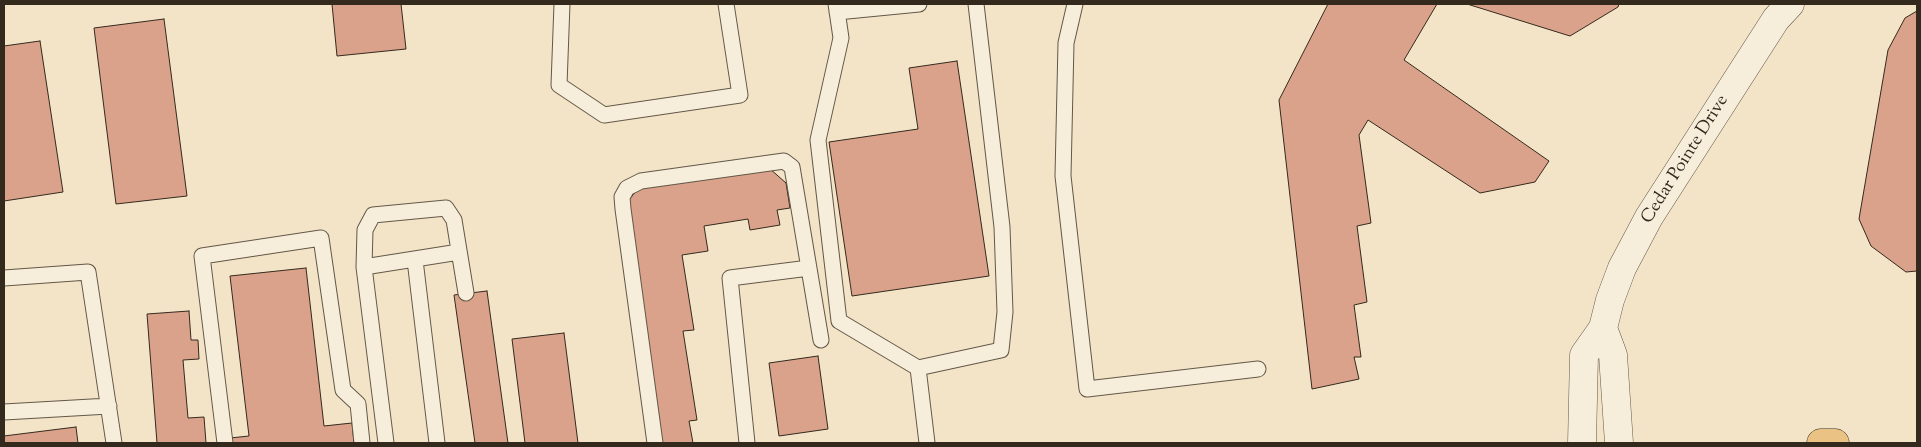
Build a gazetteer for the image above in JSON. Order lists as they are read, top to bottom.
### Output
{
  "streets": {
    "street": ["Cedar Pointe Drive"]
  }
}
